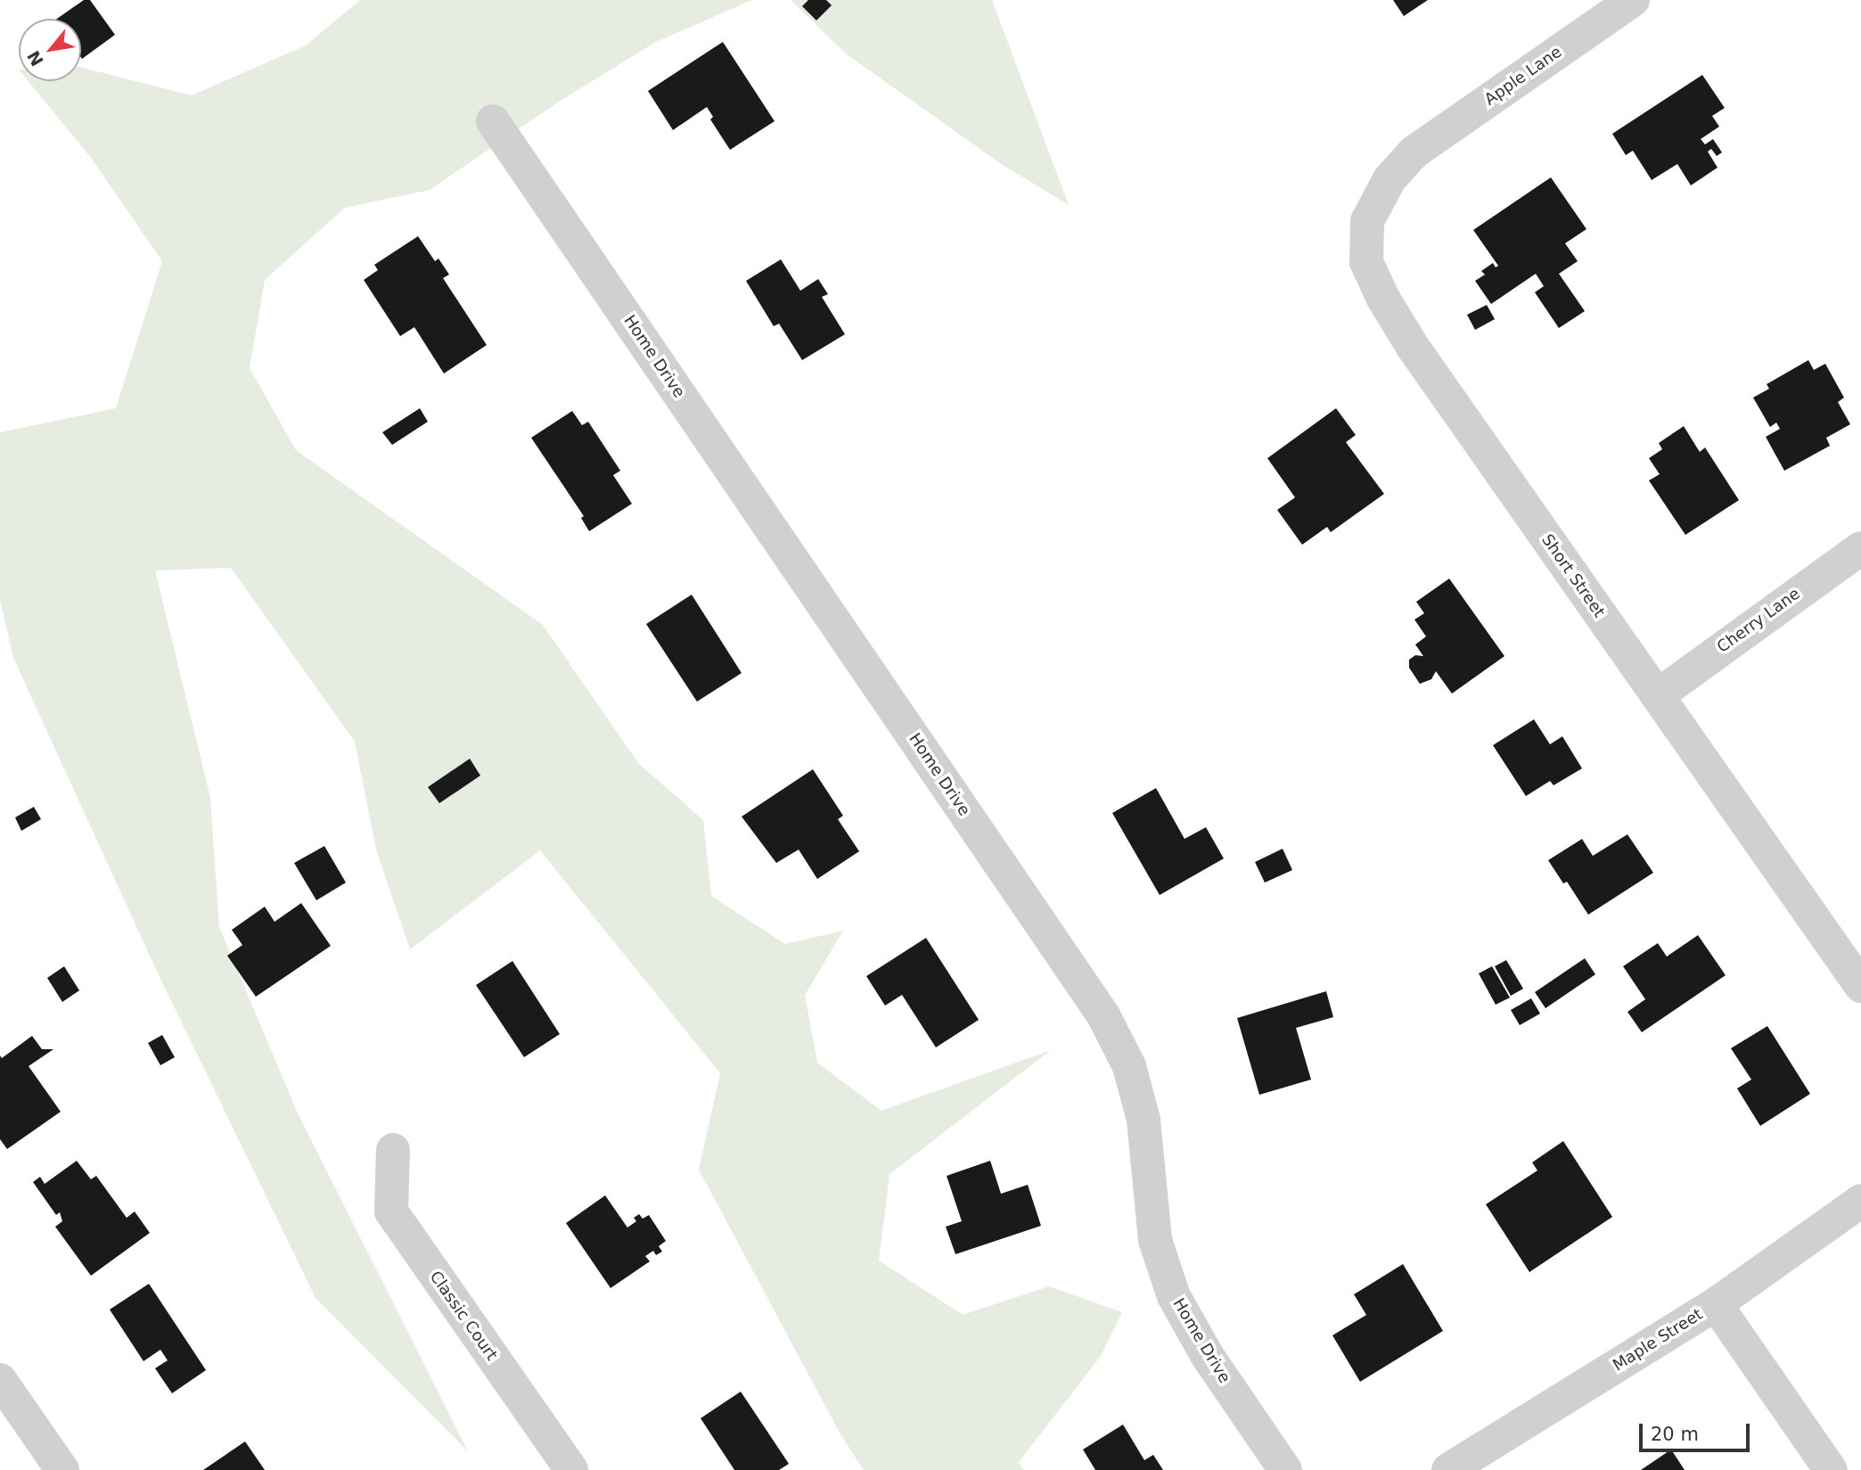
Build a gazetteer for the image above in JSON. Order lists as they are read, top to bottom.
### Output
{
  "streets": {
    "street": [
      "Apple Lane",
      "Home Drive",
      "Short Street",
      "Cherry Lane",
      "Classic Court",
      "Maple Street"
    ]
  },
  "crossings": [
    ["Apple Lane", "Short Street"],
    ["Short Street", "Cherry Lane"]
  ],
  "scale_bar": "20 m",
  "north": "bottom left"
}
